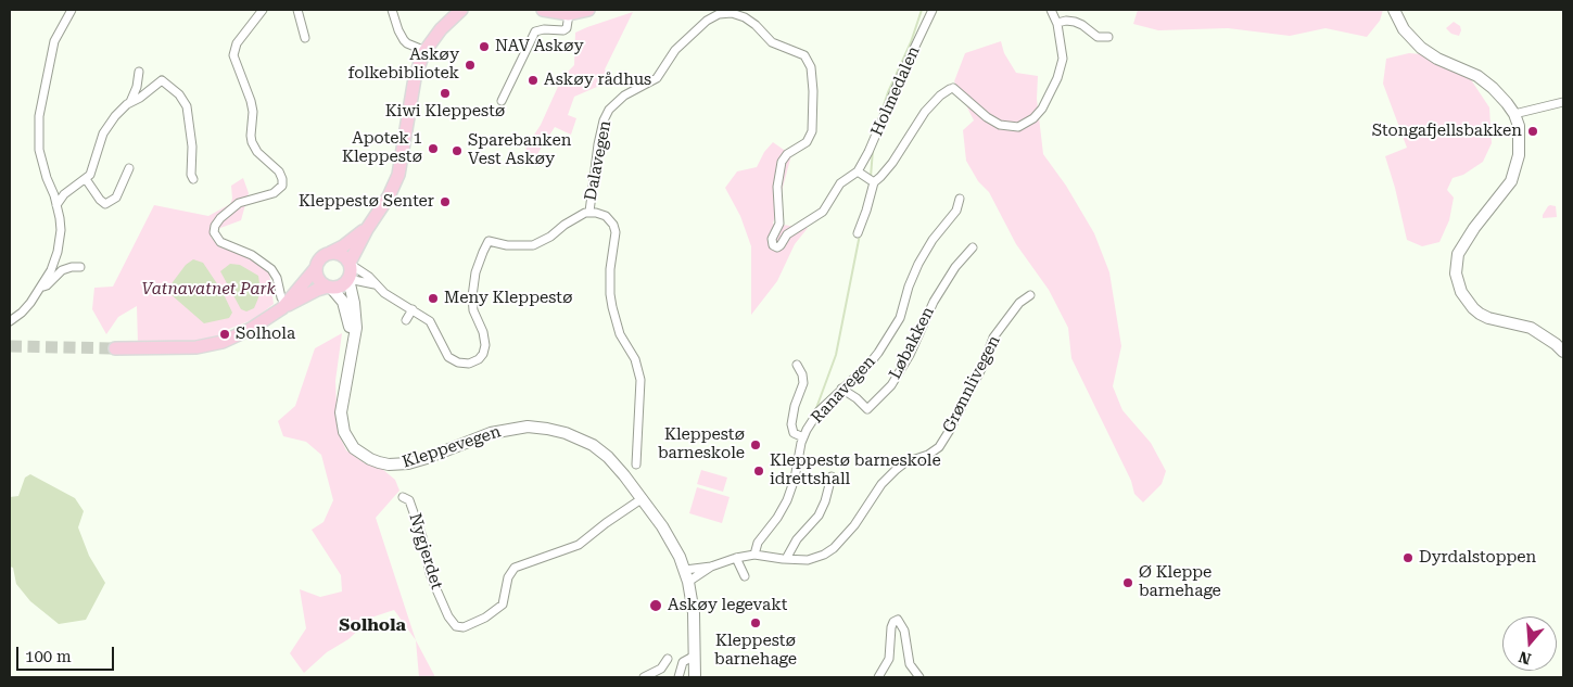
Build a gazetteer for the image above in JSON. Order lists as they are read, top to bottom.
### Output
{
  "streets": {
    "main road": ["Kleppevegen"],
    "street": [
      "Holmedalen",
      "Dalavegen",
      "Løbakken",
      "Grønnlivegen",
      "Ranavegen",
      "Nygjerdet"
    ]
  },
  "crossings": [
    ["Holmedalen", "Dalavegen"],
    ["Løbakken", "Ranavegen"],
    ["Grønnlivegen", "Ranavegen"],
    ["Grønnlivegen", "Kleppevegen"],
    ["Kleppevegen", "Nygjerdet"]
  ],
  "districts": ["Solhola"],
  "parks": ["Vatnavatnet Park"],
  "places": [
    "NAV Askøy",
    "Askøy folkebibliotek",
    "Askøy rådhus",
    "Kiwi Kleppestø",
    "Stongafjellsbakken",
    "Apotek 1 Kleppestø",
    "Sparebanken Vest Askøy",
    "Kleppestø Senter",
    "Meny Kleppestø",
    "Solhola",
    "Kleppestø barneskole",
    "Kleppestø barneskole idrettshall",
    "Dyrdalstoppen",
    "Ø Kleppe barnehage",
    "Askøy legevakt",
    "Kleppestø barnehage"
  ],
  "scale_bar": "100 m",
  "north": "bottom"
}
